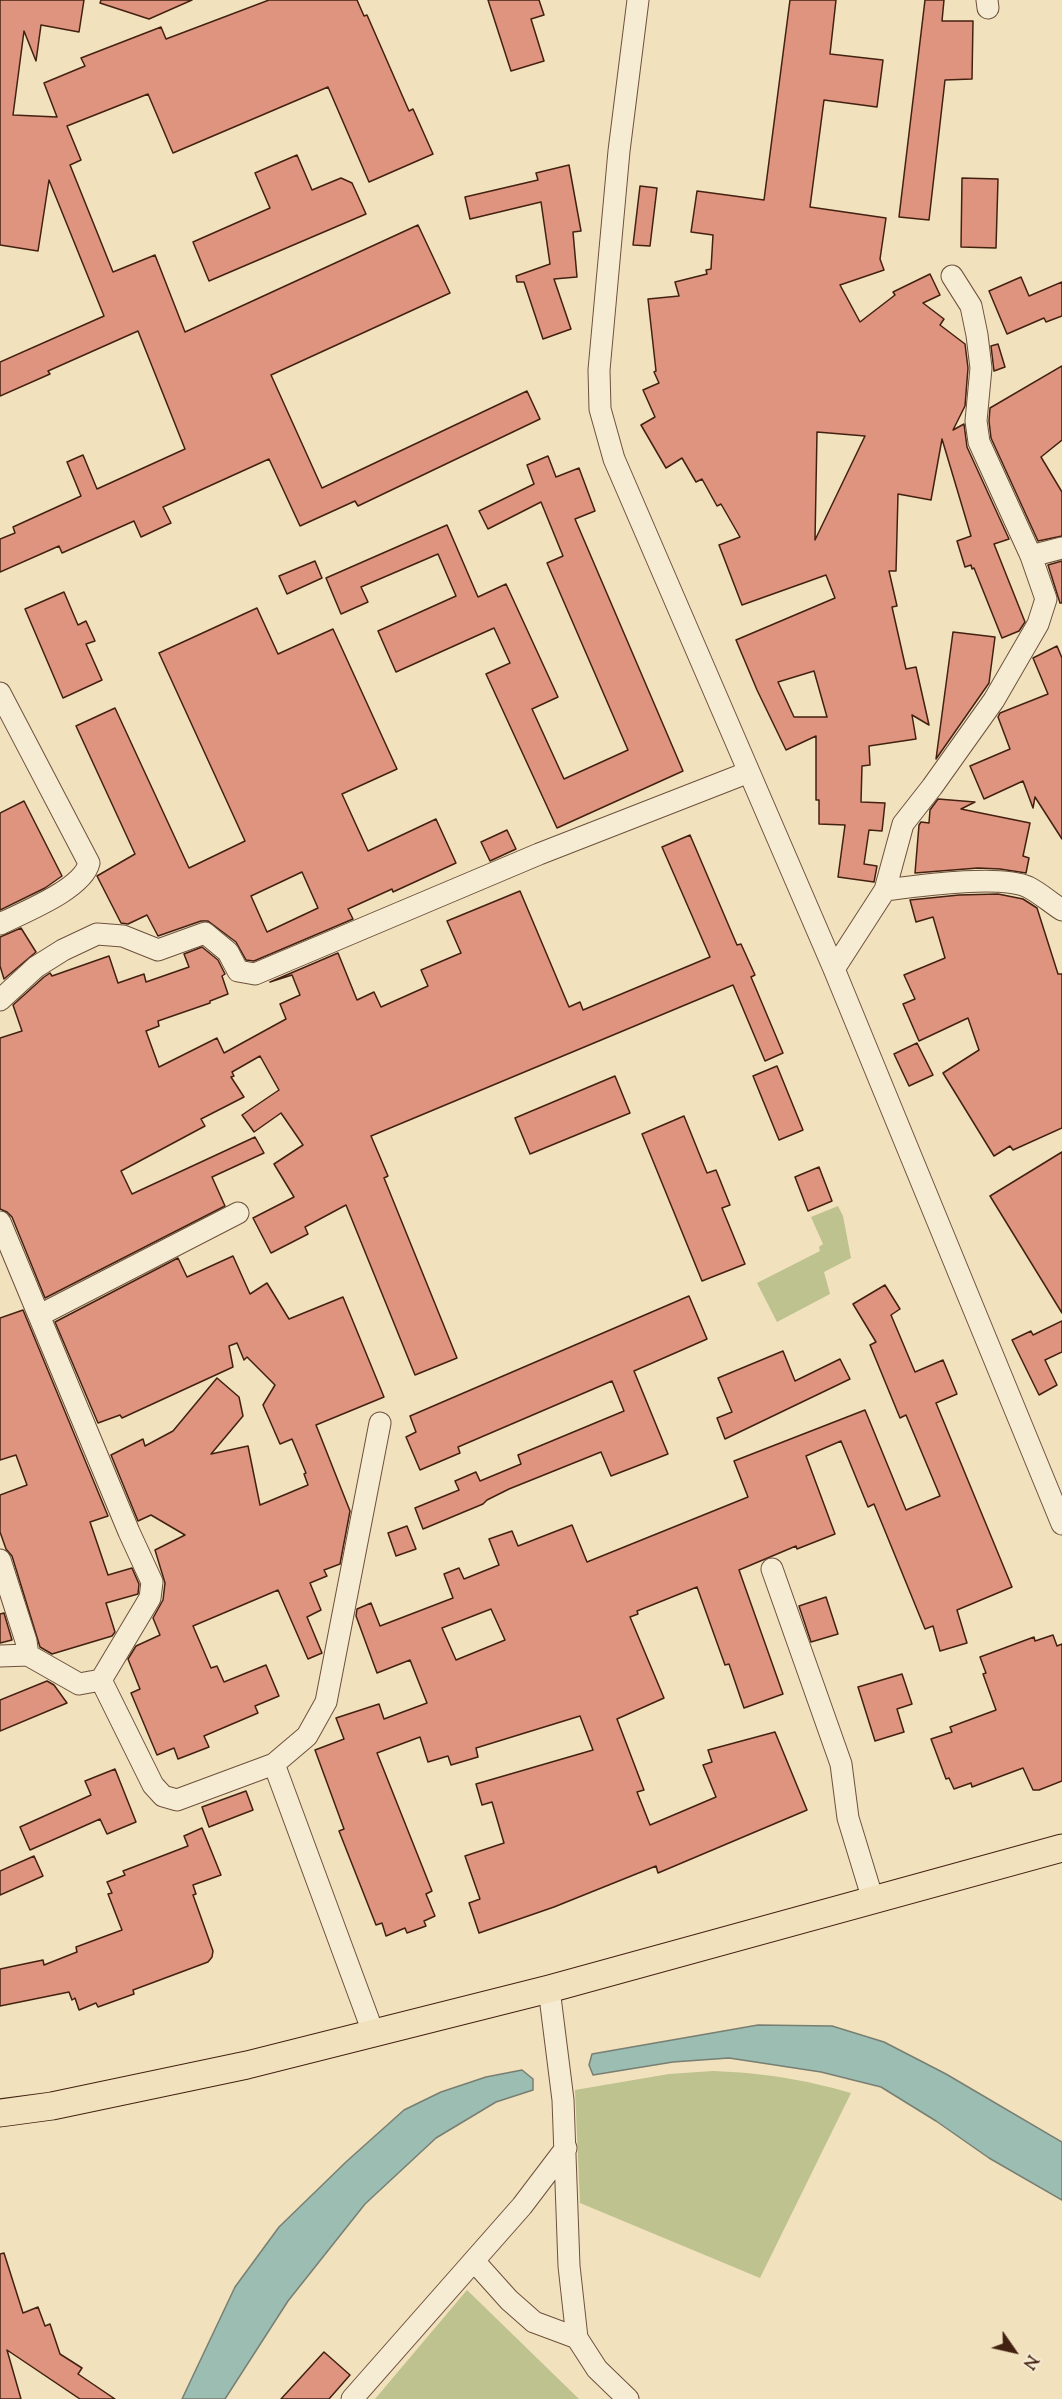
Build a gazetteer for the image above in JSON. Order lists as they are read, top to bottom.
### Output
{
  "north": "bottom right"
}
